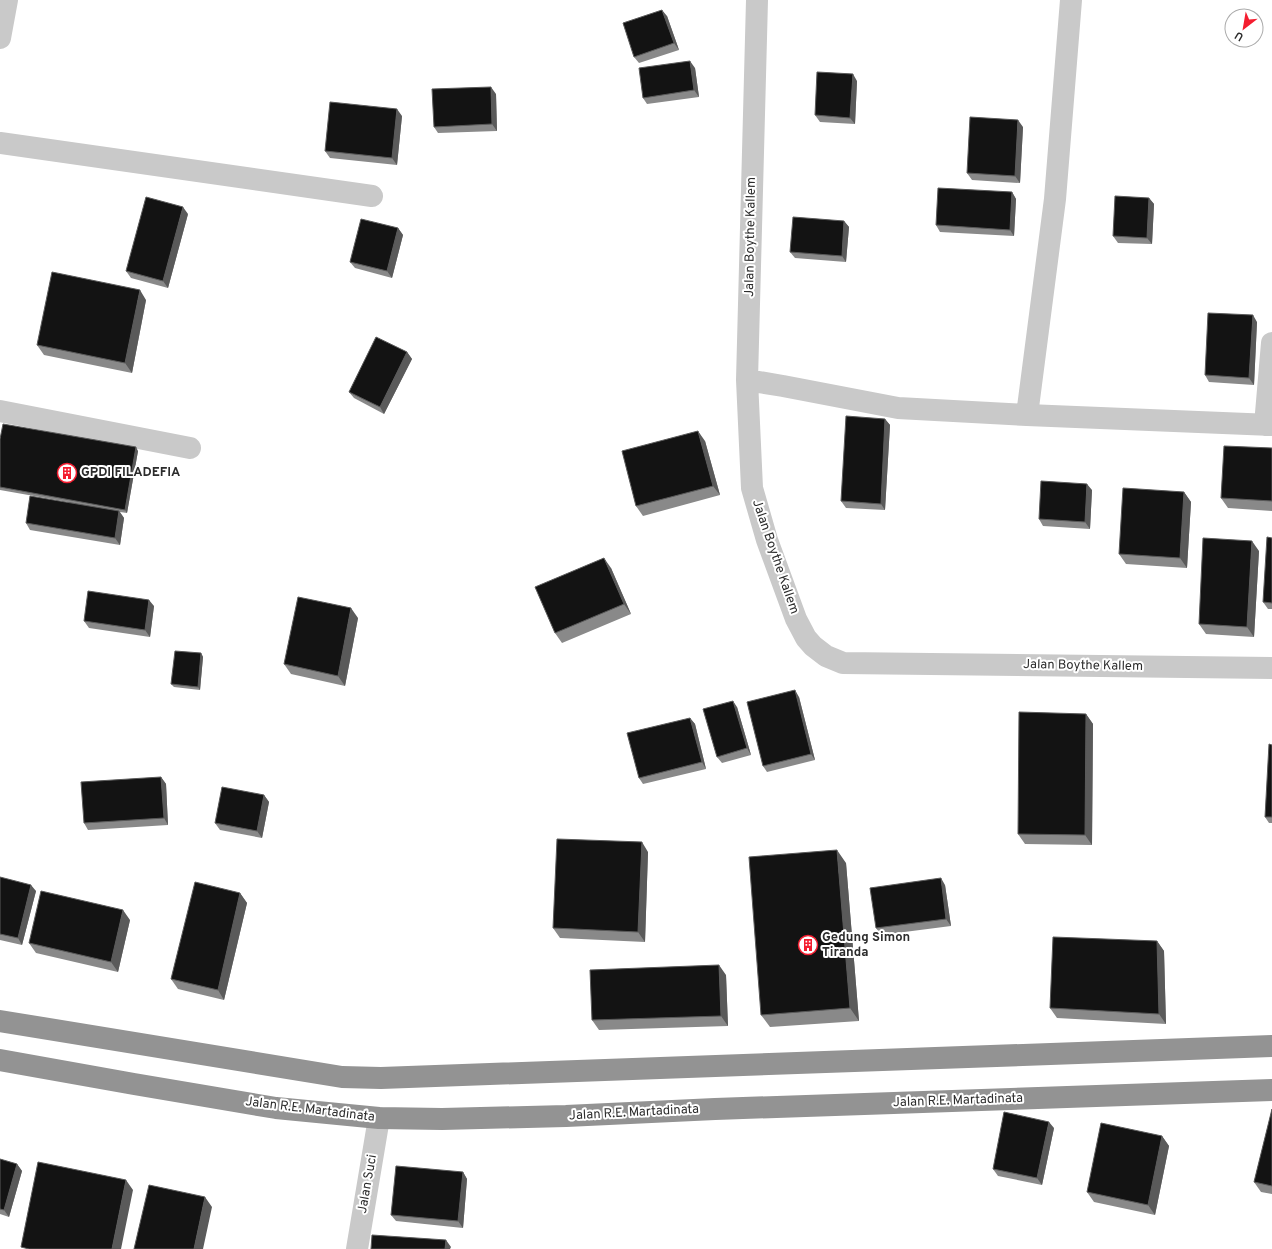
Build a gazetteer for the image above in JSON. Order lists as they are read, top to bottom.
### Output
{
  "streets": {
    "highway": ["Jalan R.E. Martadinata"],
    "street": ["Jalan Boythe Kallem", "Jalan Suci"]
  },
  "crossings": [
    ["Jalan R.E. Martadinata", "Jalan Suci"]
  ],
  "places": {
    "building": ["GPDI FILADEFIA", "Gedung Simon Tiranda"]
  },
  "north": "bottom left"
}
